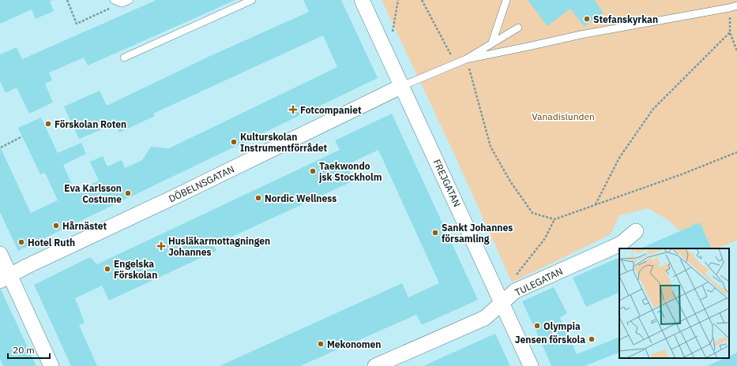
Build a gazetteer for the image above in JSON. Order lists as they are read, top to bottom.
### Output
{
  "streets": {
    "street": ["FREJGATAN", "DÖBELNSGATAN", "TULEGATAN"]
  },
  "crossings": [
    ["FREJGATAN", "DÖBELNSGATAN"],
    ["FREJGATAN", "TULEGATAN"]
  ],
  "parks": ["Vanadislunden"],
  "places": {
    "other": [
      "Stefanskyrkan",
      "Förskolan Roten",
      "Kulturskolan Instrumentförrådet",
      "Taekwondo jsk Stockholm",
      "Eva Karlsson Costume",
      "Nordic Wellness",
      "Hårnästet",
      "Sankt Johannes församling",
      "Hotel Ruth",
      "Engelska Förskolan",
      "Olympia",
      "Jensen förskola",
      "Mekonomen"
    ],
    "health": ["Fotcompaniet", "Husläkarmottagningen Johannes"]
  },
  "scale_bar": "20 m"
}
